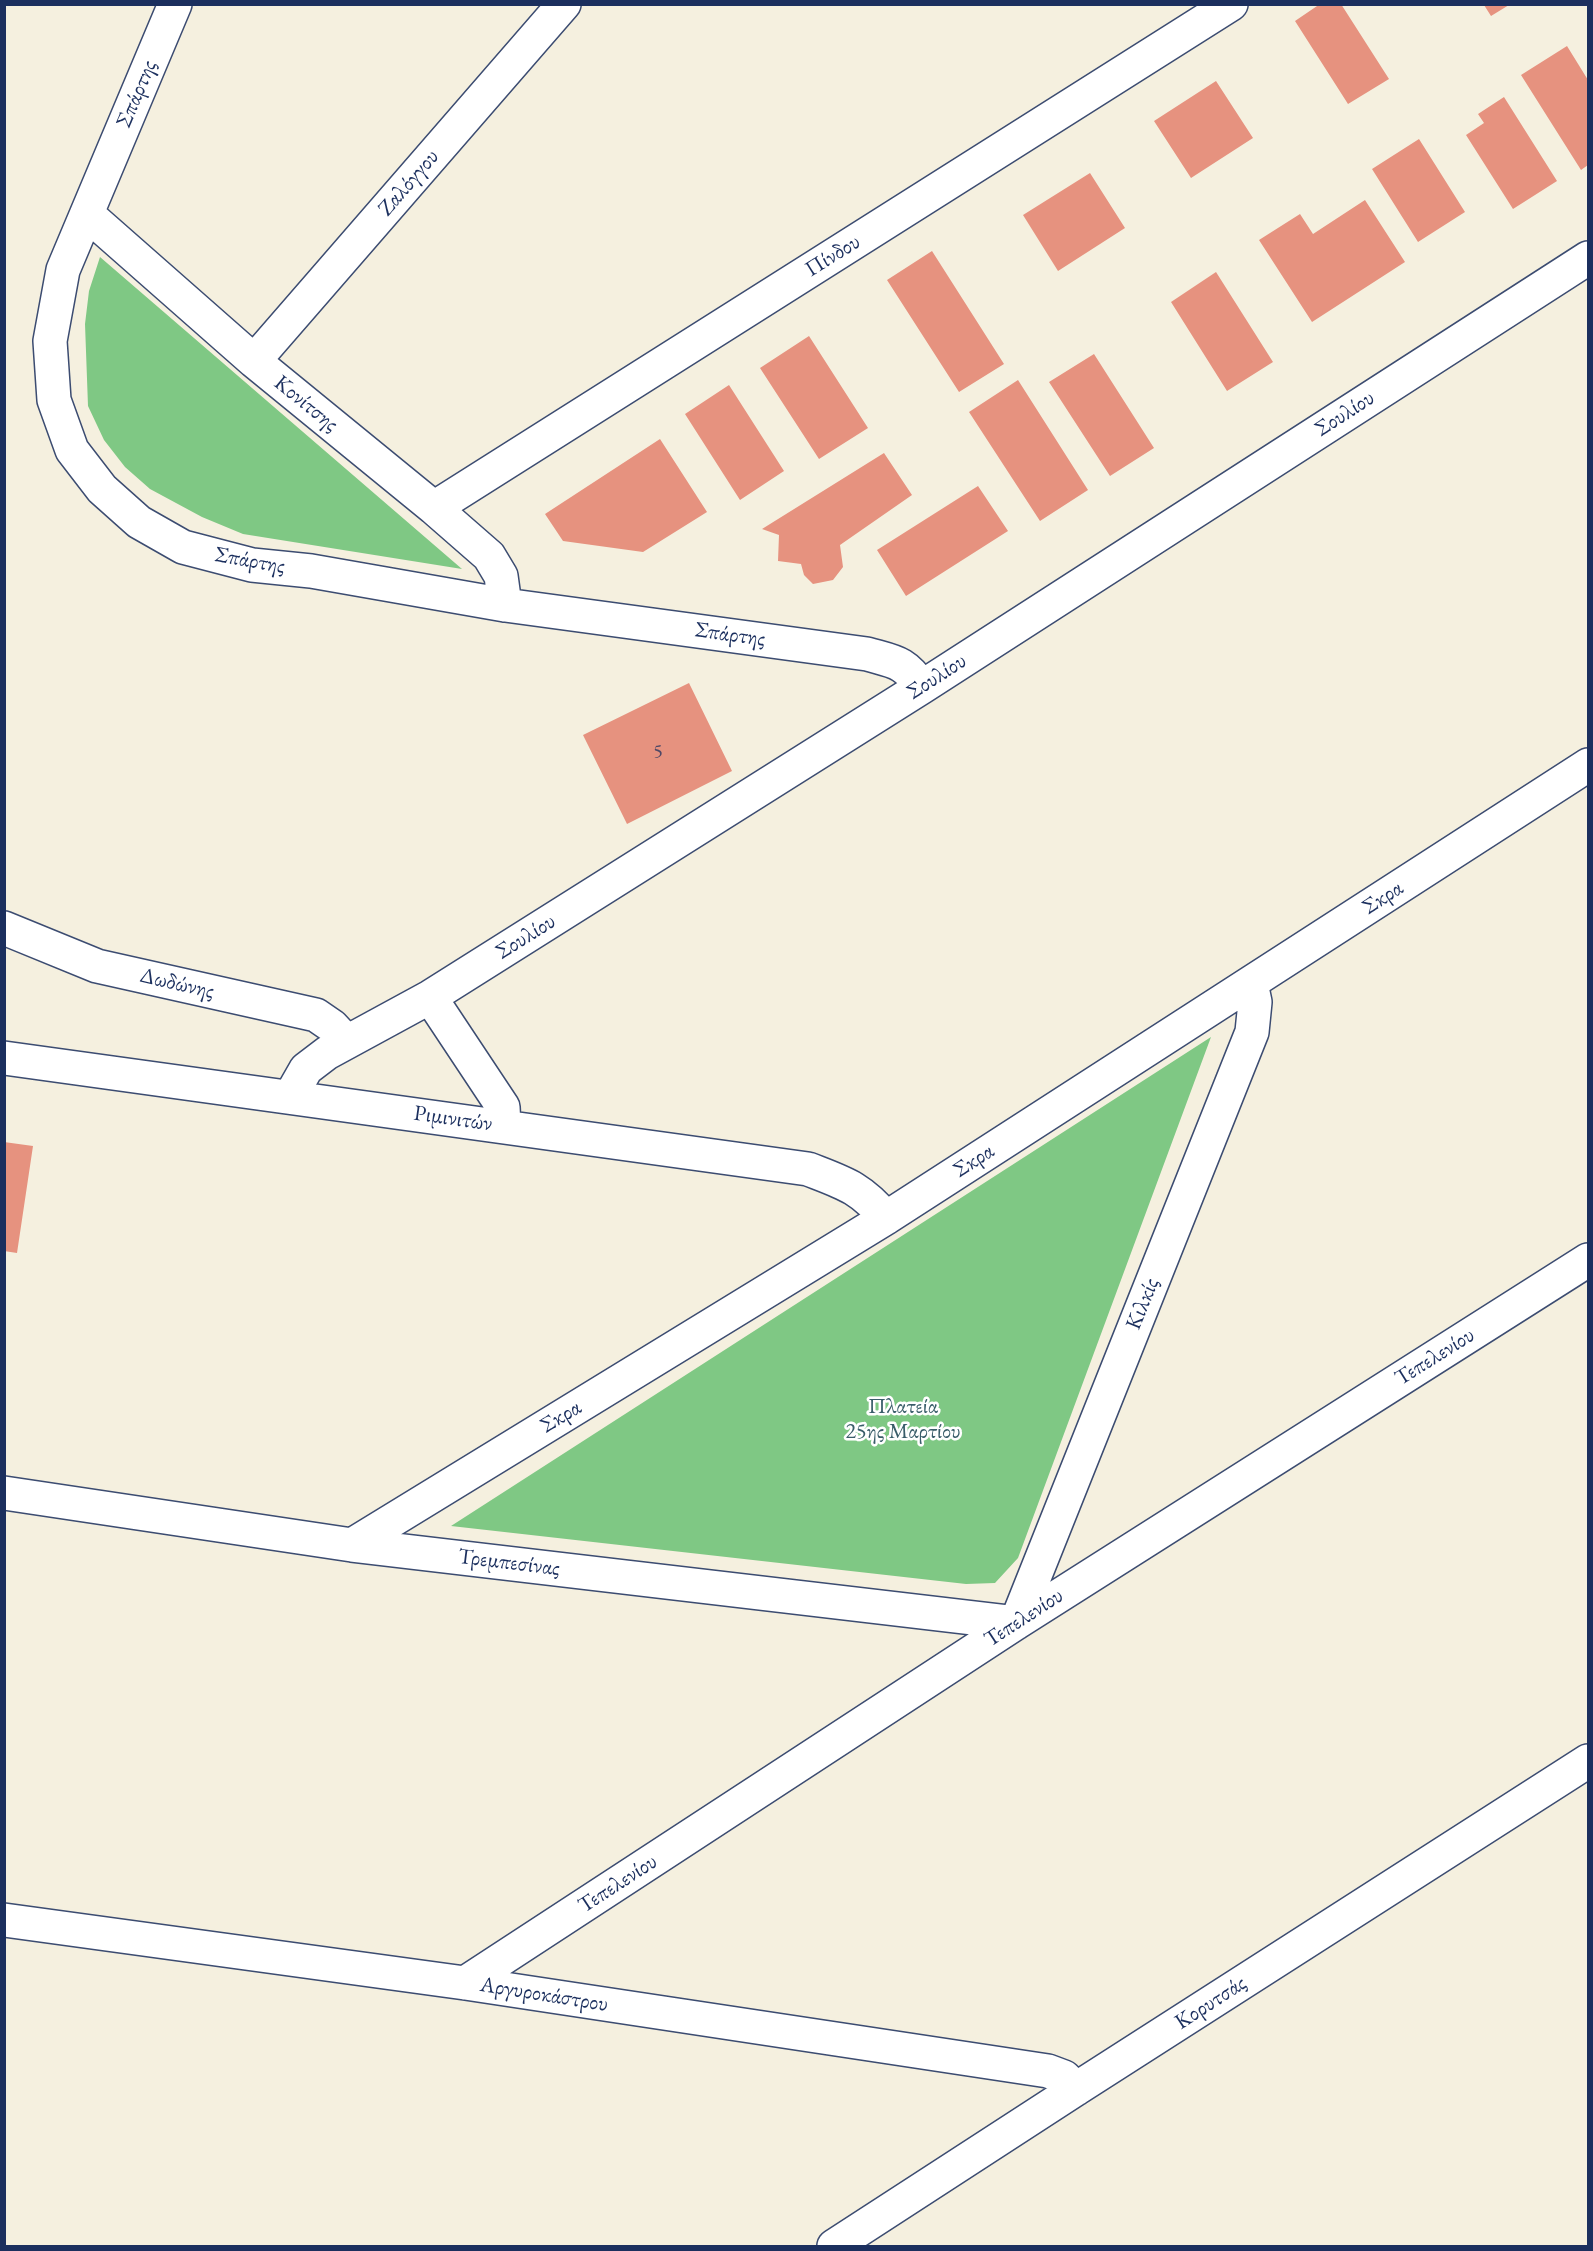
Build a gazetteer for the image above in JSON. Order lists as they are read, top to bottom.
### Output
{
  "streets": {
    "street": [
      "Σπάρτης",
      "Ζαλόγγου",
      "Πίνδου",
      "Κονίτσης",
      "Σουλίου",
      "Σκρα",
      "Δωδώνης",
      "Ριμινιτών",
      "Κιλκίς",
      "Τεπελενίου",
      "Τρεμπεσίνας",
      "Αργυροκάστρου",
      "Κορυτσάς"
    ]
  },
  "crossings": [
    ["Σπάρτης", "Κονίτσης"],
    ["Σπάρτης", "Σουλίου"],
    ["Ζαλόγγου", "Κονίτσης"],
    ["Πίνδου", "Κονίτσης"],
    ["Σουλίου", "Δωδώνης"],
    ["Σουλίου", "Ριμινιτών"],
    ["Σκρα", "Ριμινιτών"],
    ["Σκρα", "Κιλκίς"],
    ["Σκρα", "Τρεμπεσίνας"],
    ["Κιλκίς", "Τεπελενίου"],
    ["Κιλκίς", "Τρεμπεσίνας"],
    ["Τεπελενίου", "Τρεμπεσίνας"],
    ["Τεπελενίου", "Αργυροκάστρου"],
    ["Αργυροκάστρου", "Κορυτσάς"]
  ],
  "parks": ["Πλατεία 25ης Μαρτίου"],
  "house_numbers": ["5"]
}
